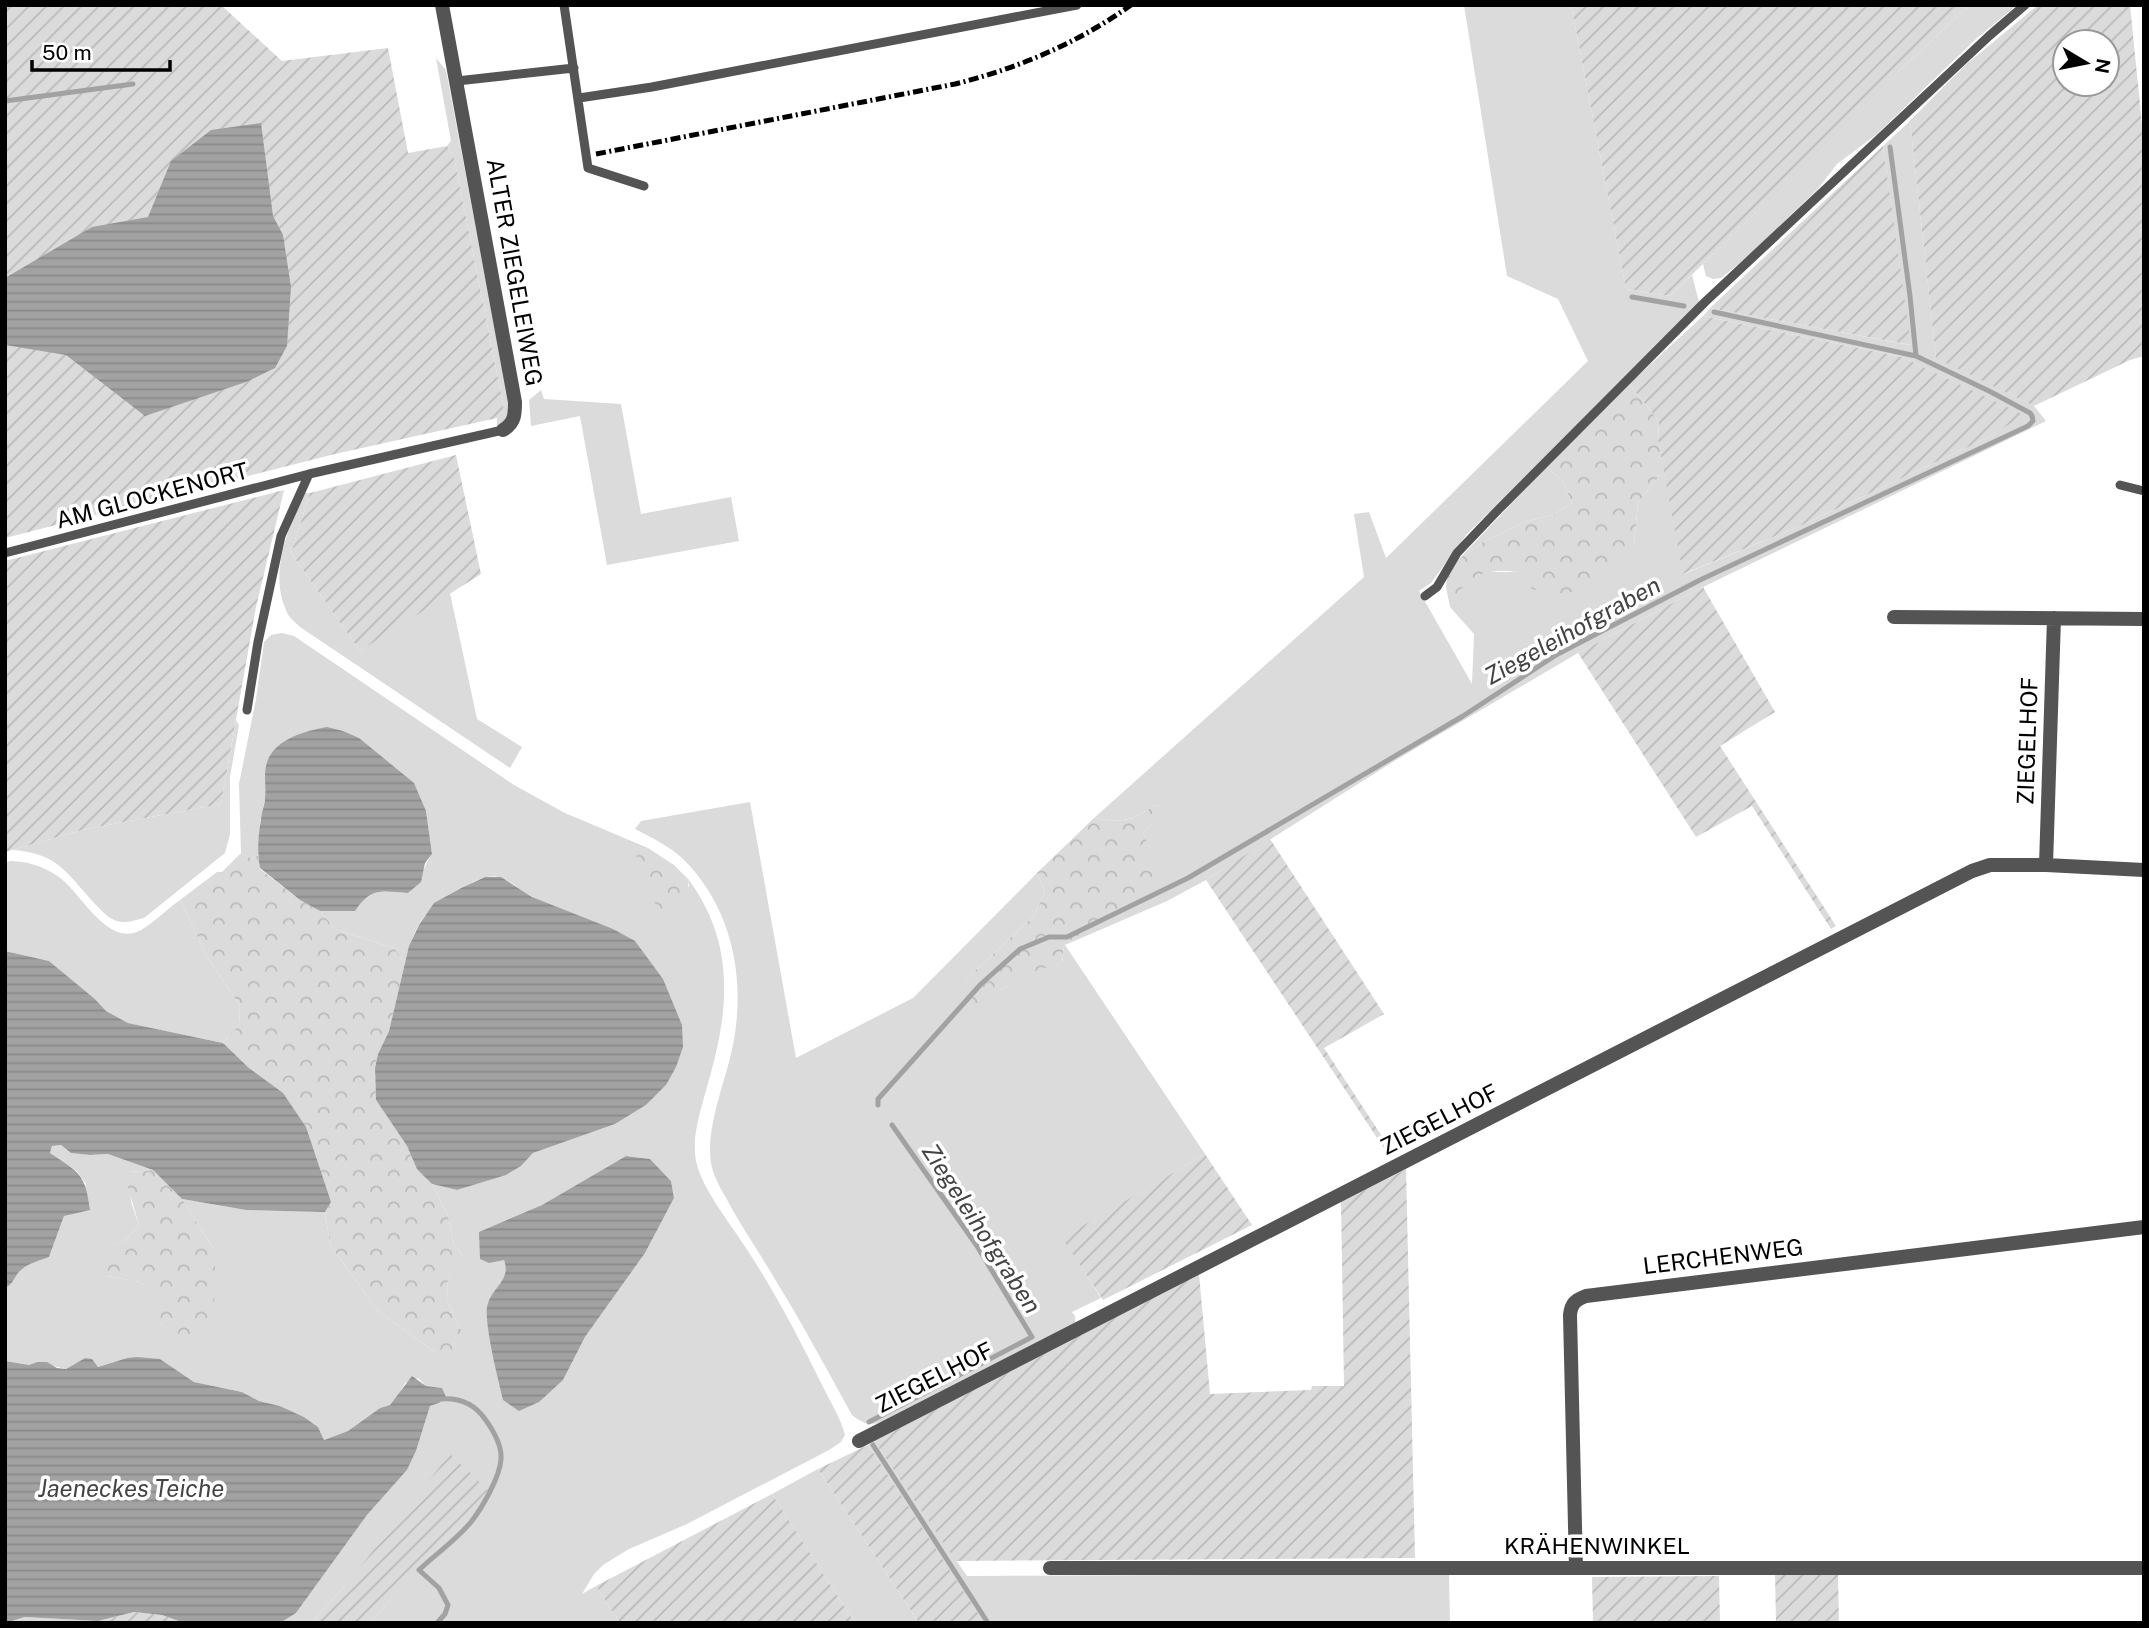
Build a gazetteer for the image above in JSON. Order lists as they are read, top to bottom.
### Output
{
  "streets": {
    "street": [
      "ALTER ZIEGELEIWEG",
      "ZIEGELHOF",
      "LERCHENWEG",
      "KRÄHENWINKEL"
    ],
    "lane": ["AM GLOCKENORT"]
  },
  "crossings": [
    ["ALTER ZIEGELEIWEG", "AM GLOCKENORT"],
    ["LERCHENWEG", "KRÄHENWINKEL"]
  ],
  "water": ["Ziegeleihofgraben", "Jaeneckes Teiche"],
  "scale_bar": "50 m",
  "north": "right"
}
